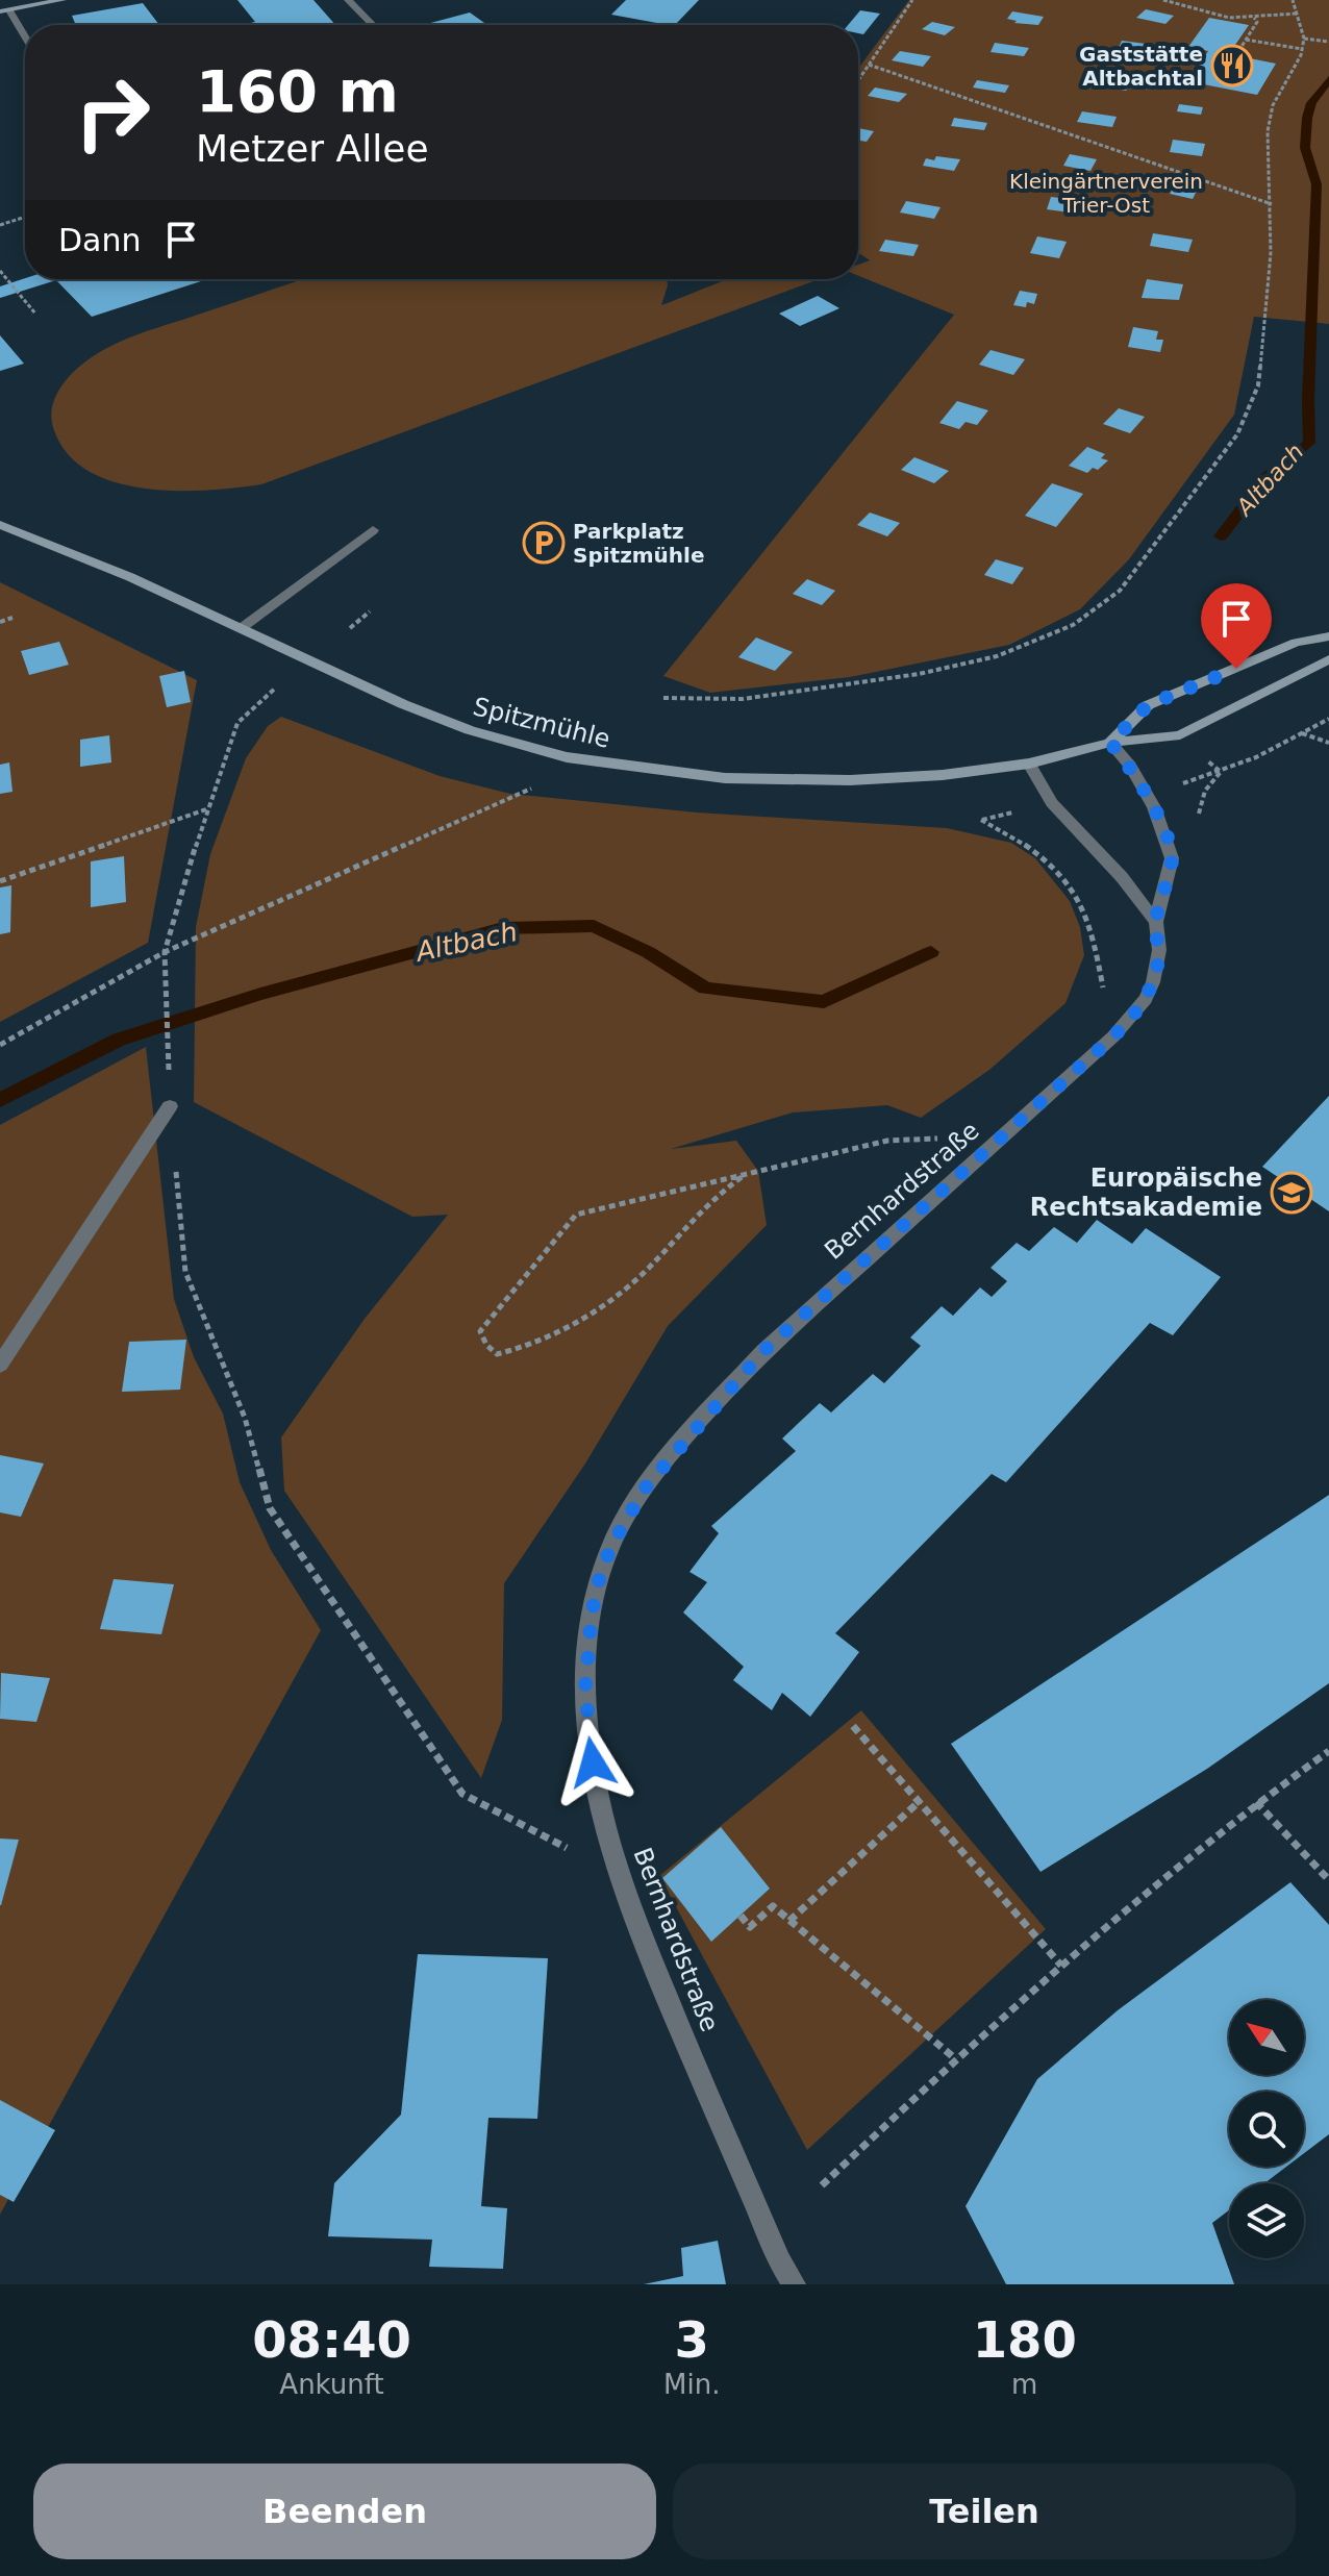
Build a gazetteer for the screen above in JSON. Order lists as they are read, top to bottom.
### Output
{
  "streets": {
    "street": ["Spitzmühle", "Bernhardstraße"]
  },
  "crossings": [
    ["Spitzmühle", "Bernhardstraße"]
  ],
  "water": ["Altbach"],
  "parks": ["Kleingärtnerverein Trier-Ost"],
  "places": {
    "restaurant": ["Gaststätte Altbachtal"],
    "parking": ["Parkplatz Spitzmühle"],
    "school or university": ["Europäische Rechtsakademie"]
  },
  "north": "top left",
  "page": {
    "turn": ["160 m", "Metzer Allee"],
    "then": "Dann",
    "eta": [
      "08:40",
      "Ankunft",
      "3",
      "Min.",
      "180",
      "m"
    ],
    "buttons": ["Beenden", "Teilen"]
  }
}
